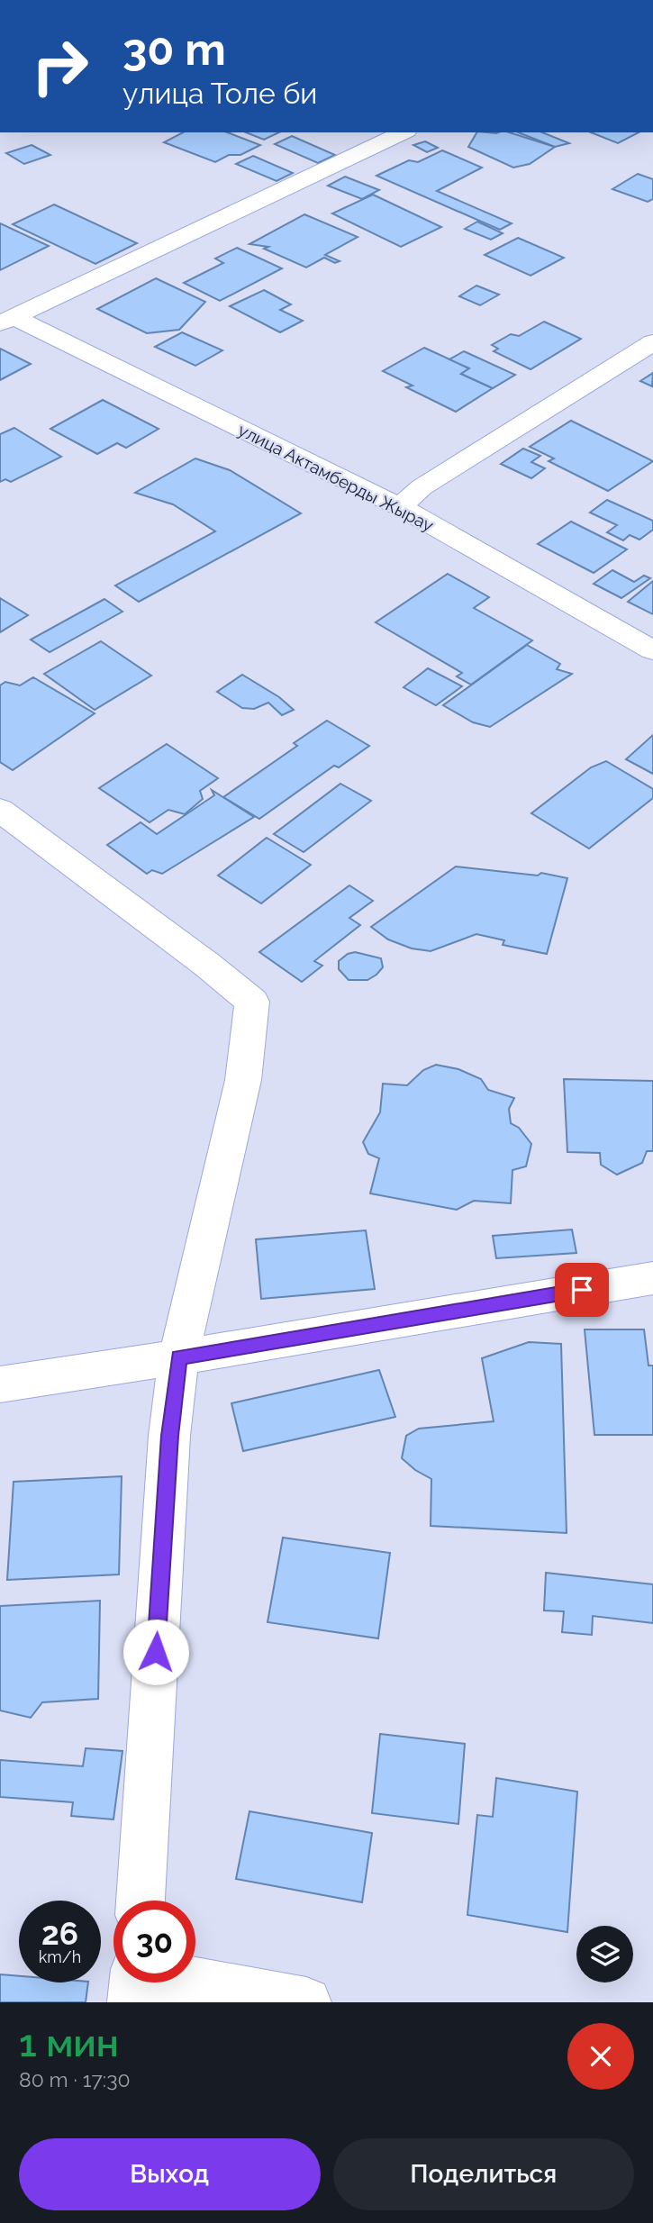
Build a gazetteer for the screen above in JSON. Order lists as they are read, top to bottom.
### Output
{
  "streets": {
    "street": ["улица Актамберды Жырау"]
  },
  "page": {
    "turn": ["30 m", "улица Толе би"],
    "speed": "26 km/h",
    "limit": "30",
    "heading": ["1 мин", "80 m · 17:30"],
    "buttons": ["Выход", "Поделиться"]
  }
}
